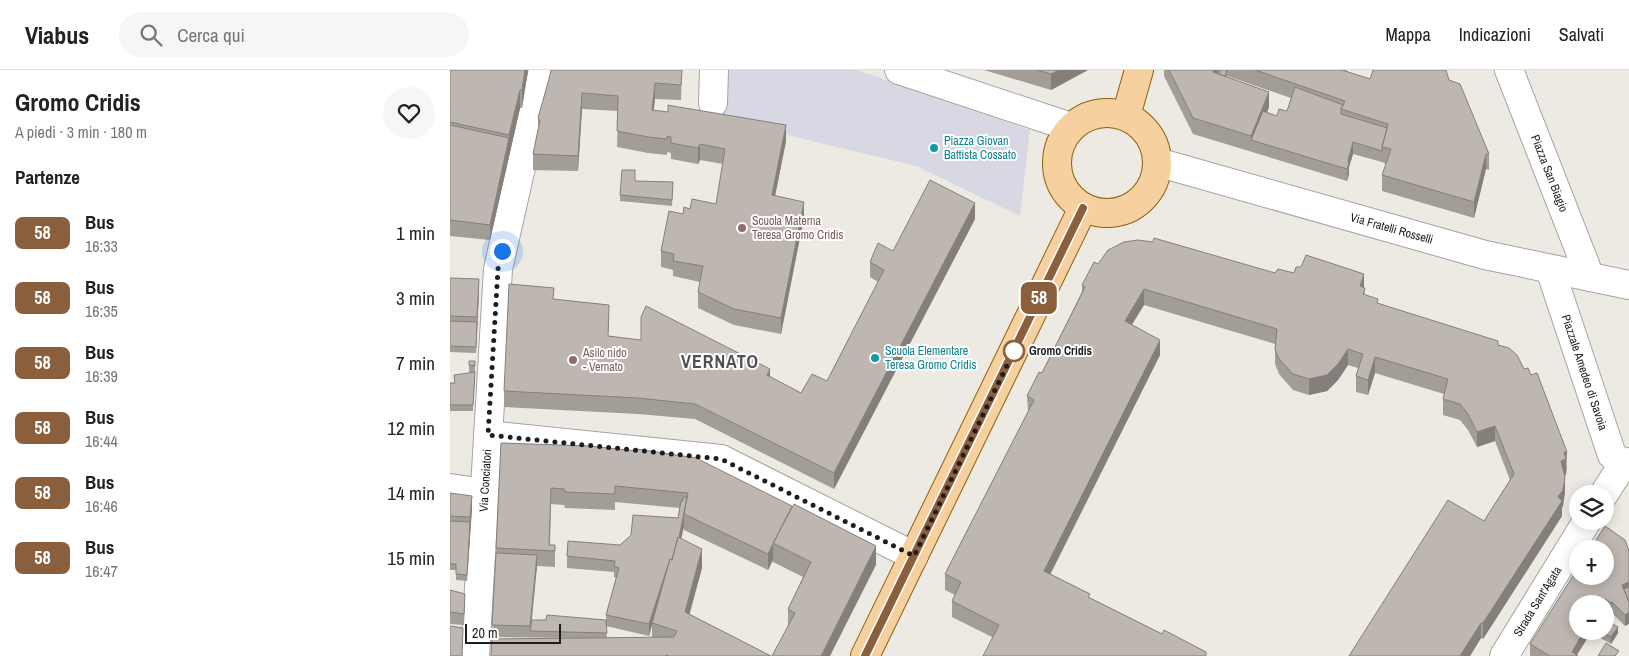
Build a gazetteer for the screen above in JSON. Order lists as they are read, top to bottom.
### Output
{
  "streets": {
    "street": [
      "Piazza San Biagio",
      "Via Fratelli Rosselli",
      "Piazzale Amedeo di Savoia",
      "Via Conciatori",
      "Strada Sant'Agata"
    ]
  },
  "crossings": [
    ["Piazza San Biagio", "Via Fratelli Rosselli"],
    ["Via Fratelli Rosselli", "Piazzale Amedeo di Savoia"]
  ],
  "districts": ["VERNATO"],
  "places": [
    "Piazza Giovan Battista Cossato",
    "Scuola Materna Teresa Gromo Cridis",
    "Gromo Cridis",
    "Scuola Elementare Teresa Gromo Cridis",
    "Asilo nido - Vernato"
  ],
  "lines": ["bus line 58"],
  "scale_bar": "20 m",
  "page": {
    "header": "Viabus",
    "search": "Cerca qui",
    "nav": ["Mappa", "Indicazioni", "Salvati"],
    "heading": [
      ["Gromo Cridis", "A piedi · 3 min · 180 m"],
      "Partenze"
    ],
    "on_map": "58",
    "list": [
      {
        "mark": "58",
        "name": "Bus",
        "note": "16:33",
        "value": "1 min"
      },
      {
        "mark": "58",
        "name": "Bus",
        "note": "16:35",
        "value": "3 min"
      },
      {
        "mark": "58",
        "name": "Bus",
        "note": "16:39",
        "value": "7 min"
      },
      {
        "mark": "58",
        "name": "Bus",
        "note": "16:44",
        "value": "12 min"
      },
      {
        "mark": "58",
        "name": "Bus",
        "note": "16:46",
        "value": "14 min"
      },
      {
        "mark": "58",
        "name": "Bus",
        "note": "16:47",
        "value": "15 min"
      }
    ],
    "map_buttons": ["+", "−"],
    "scale": "20 m"
  }
}
